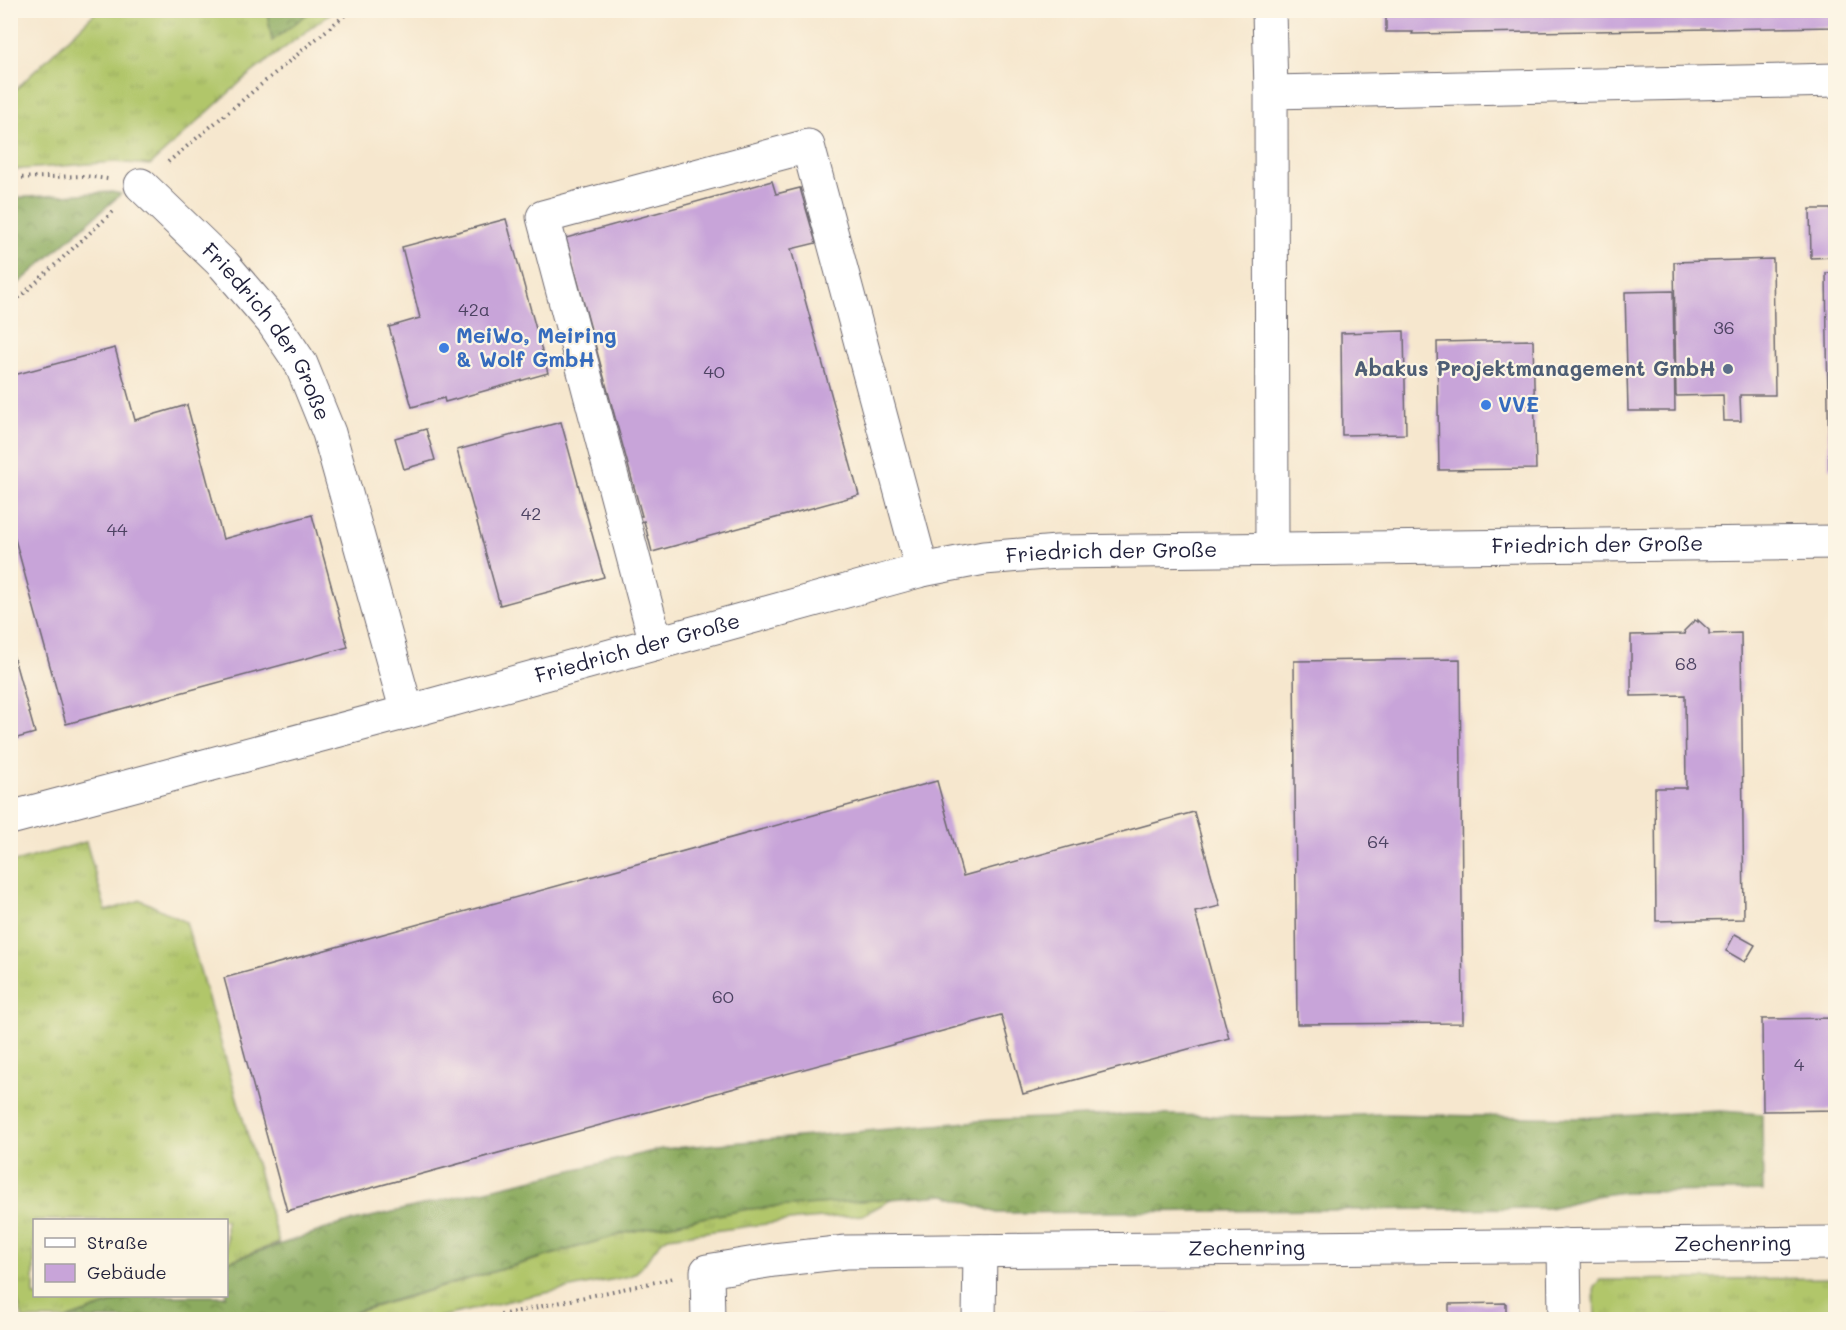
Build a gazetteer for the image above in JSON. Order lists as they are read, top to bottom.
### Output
{
  "streets": {
    "street": ["Friedrich der Große", "Zechenring"]
  },
  "places": ["MeiWo, Meiring & Wolf GmbH", "Abakus Projektmanagement GmbH", "VVE"],
  "house_numbers": [
    "42a",
    "36",
    "40",
    "42",
    "44",
    "68",
    "64",
    "60",
    "4"
  ],
  "legend": ["Straße", "Gebäude"]
}
